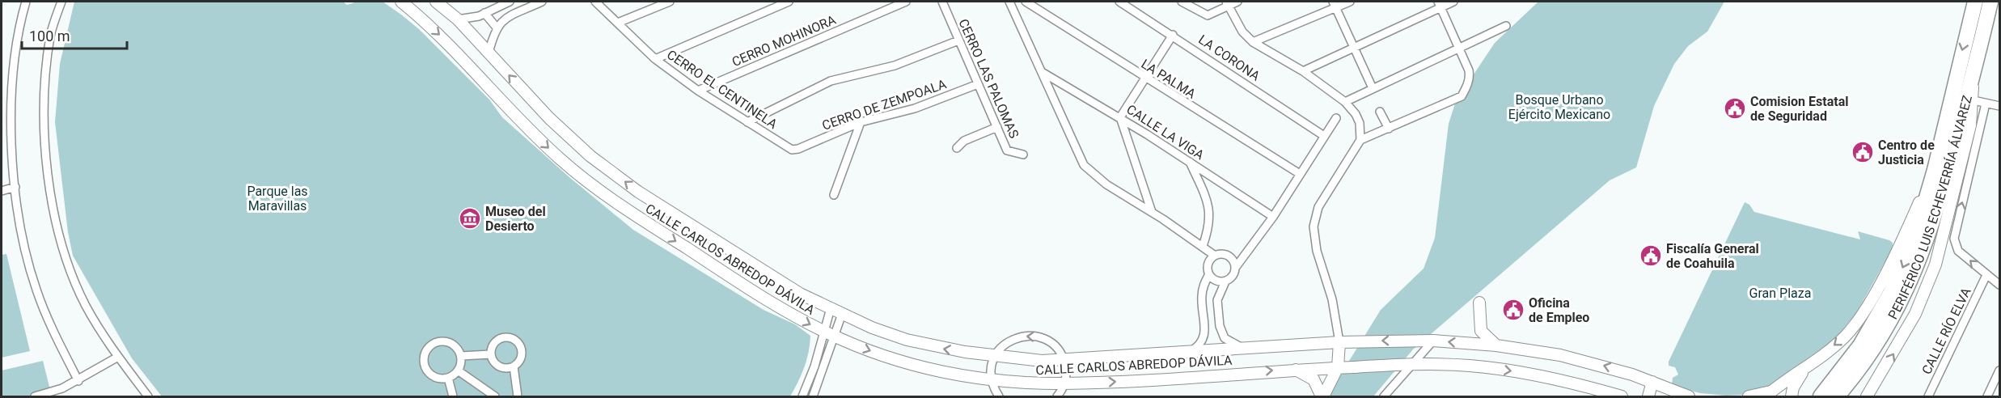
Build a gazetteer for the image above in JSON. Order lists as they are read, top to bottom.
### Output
{
  "streets": {
    "highway": ["PERIFÉRICO LUIS ECHEVERRÍA ÁLVAREZ"],
    "main road": ["CALLE CARLOS ABREDOP DÁVILA"],
    "street": [
      "CERRO MOHINORA",
      "LA CORONA",
      "CERRO LAS PALOMAS",
      "LA PALMA",
      "CERRO EL CENTINELA",
      "CERRO DE ZEMPOALA",
      "CALLE LA VIGA",
      "CALLE RÍO ELVA"
    ]
  },
  "crossings": [
    ["CERRO MOHINORA", "CERRO EL CENTINELA"],
    ["CERRO LAS PALOMAS", "CERRO DE ZEMPOALA"],
    ["CERRO EL CENTINELA", "CERRO DE ZEMPOALA"]
  ],
  "parks": ["Bosque Urbano Ejército Mexicano", "Parque las Maravillas", "Gran Plaza"],
  "places": {
    "public building": [
      "Comision Estatal de Seguridad",
      "Centro de Justicia",
      "Fiscalía General de Coahuila",
      "Oficina de Empleo"
    ],
    "museum": ["Museo del Desierto"]
  },
  "scale_bar": "100 m"
}
